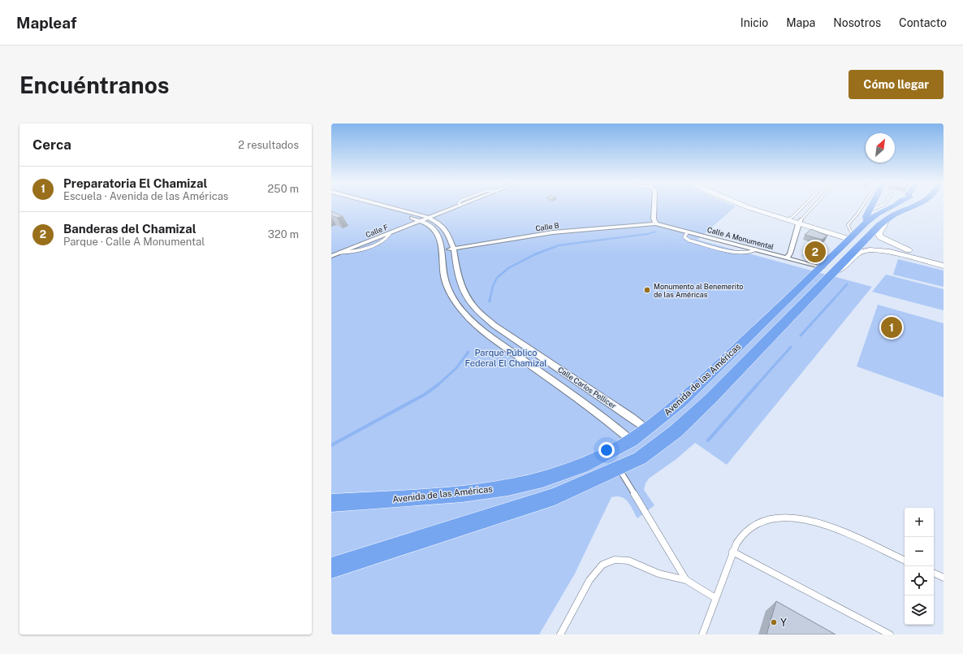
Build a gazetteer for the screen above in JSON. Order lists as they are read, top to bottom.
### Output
{
  "streets": {
    "highway": ["Avenida de las Américas"],
    "street": [
      "Calle B",
      "Calle F",
      "Calle A Monumental",
      "Calle Carlos Pellicer"
    ]
  },
  "crossings": [
    ["Calle B", "Calle A Monumental"],
    ["Calle B", "Calle Carlos Pellicer"],
    ["Calle F", "Calle Carlos Pellicer"],
    ["Calle A Monumental", "Avenida de las Américas"],
    ["Avenida de las Américas", "Calle Carlos Pellicer"]
  ],
  "parks": ["Parque Público Federal El Chamizal"],
  "places": ["Monumento al Benemerito de las Américas", "Y"],
  "north": "top right",
  "page": {
    "header": "Mapleaf",
    "nav": [
      "Inicio",
      "Mapa",
      "Nosotros",
      "Contacto"
    ],
    "buttons": "Cómo llegar",
    "title": "Encuéntranos",
    "heading": ["Cerca", "2 resultados"],
    "list": [
      {
        "mark": "1",
        "name": "Preparatoria El Chamizal",
        "note": "Escuela · Avenida de las Américas",
        "value": "250 m"
      },
      {
        "mark": "2",
        "name": "Banderas del Chamizal",
        "note": "Parque · Calle A Monumental",
        "value": "320 m"
      }
    ],
    "pins": ["2", "1"],
    "map_buttons": ["+", "−"]
  }
}
